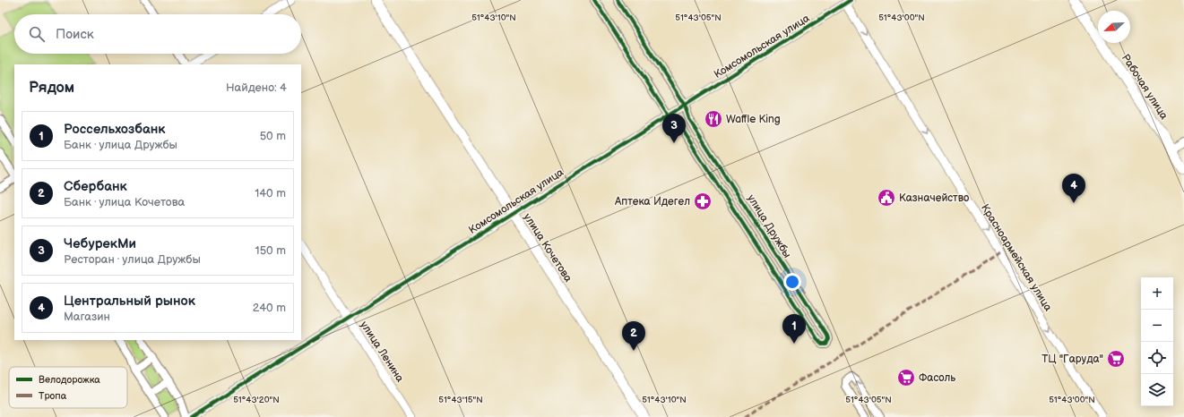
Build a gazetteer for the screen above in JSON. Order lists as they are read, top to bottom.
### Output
{
  "streets": {
    "main road": ["Рабочая улица", "улица Кочетова"],
    "street": [
      "Комсомольская улица",
      "улица Дружбы",
      "Красноармейская улица",
      "улица Ленина"
    ]
  },
  "crossings": [
    ["Комсомольская улица", "улица Дружбы"],
    ["Комсомольская улица", "улица Кочетова"],
    ["Комсомольская улица", "Красноармейская улица"],
    ["Комсомольская улица", "улица Ленина"]
  ],
  "one_way": ["Красноармейская улица"],
  "places": {
    "restaurant": ["Waffle King"],
    "public building": ["Казначейство"],
    "pharmacy": ["Аптека Идегел"],
    "supermarket": ["ТЦ \"Гаруда\"", "Фасоль"]
  },
  "legend": ["Велодорожка", "Тропа"],
  "north": "bottom left",
  "page": {
    "search": "Поиск",
    "heading": ["Рядом", "Найдено: 4"],
    "list": [
      {
        "mark": "1",
        "name": "Россельхозбанк",
        "note": "Банк · улица Дружбы",
        "value": "50 m"
      },
      {
        "mark": "2",
        "name": "Сбербанк",
        "note": "Банк · улица Кочетова",
        "value": "140 m"
      },
      {
        "mark": "3",
        "name": "ЧебурекМи",
        "note": "Ресторан · улица Дружбы",
        "value": "150 m"
      },
      {
        "mark": "4",
        "name": "Центральный рынок",
        "note": "Магазин",
        "value": "240 m"
      }
    ],
    "pins": [
      "3",
      "4",
      "1",
      "2"
    ],
    "map_buttons": ["+", "−"]
  },
  "coordinates": [
    "51°43'10\"N",
    "51°43'05\"N",
    "51°43'00\"N",
    "51°43'20\"N",
    "51°43'15\"N"
  ]
}
